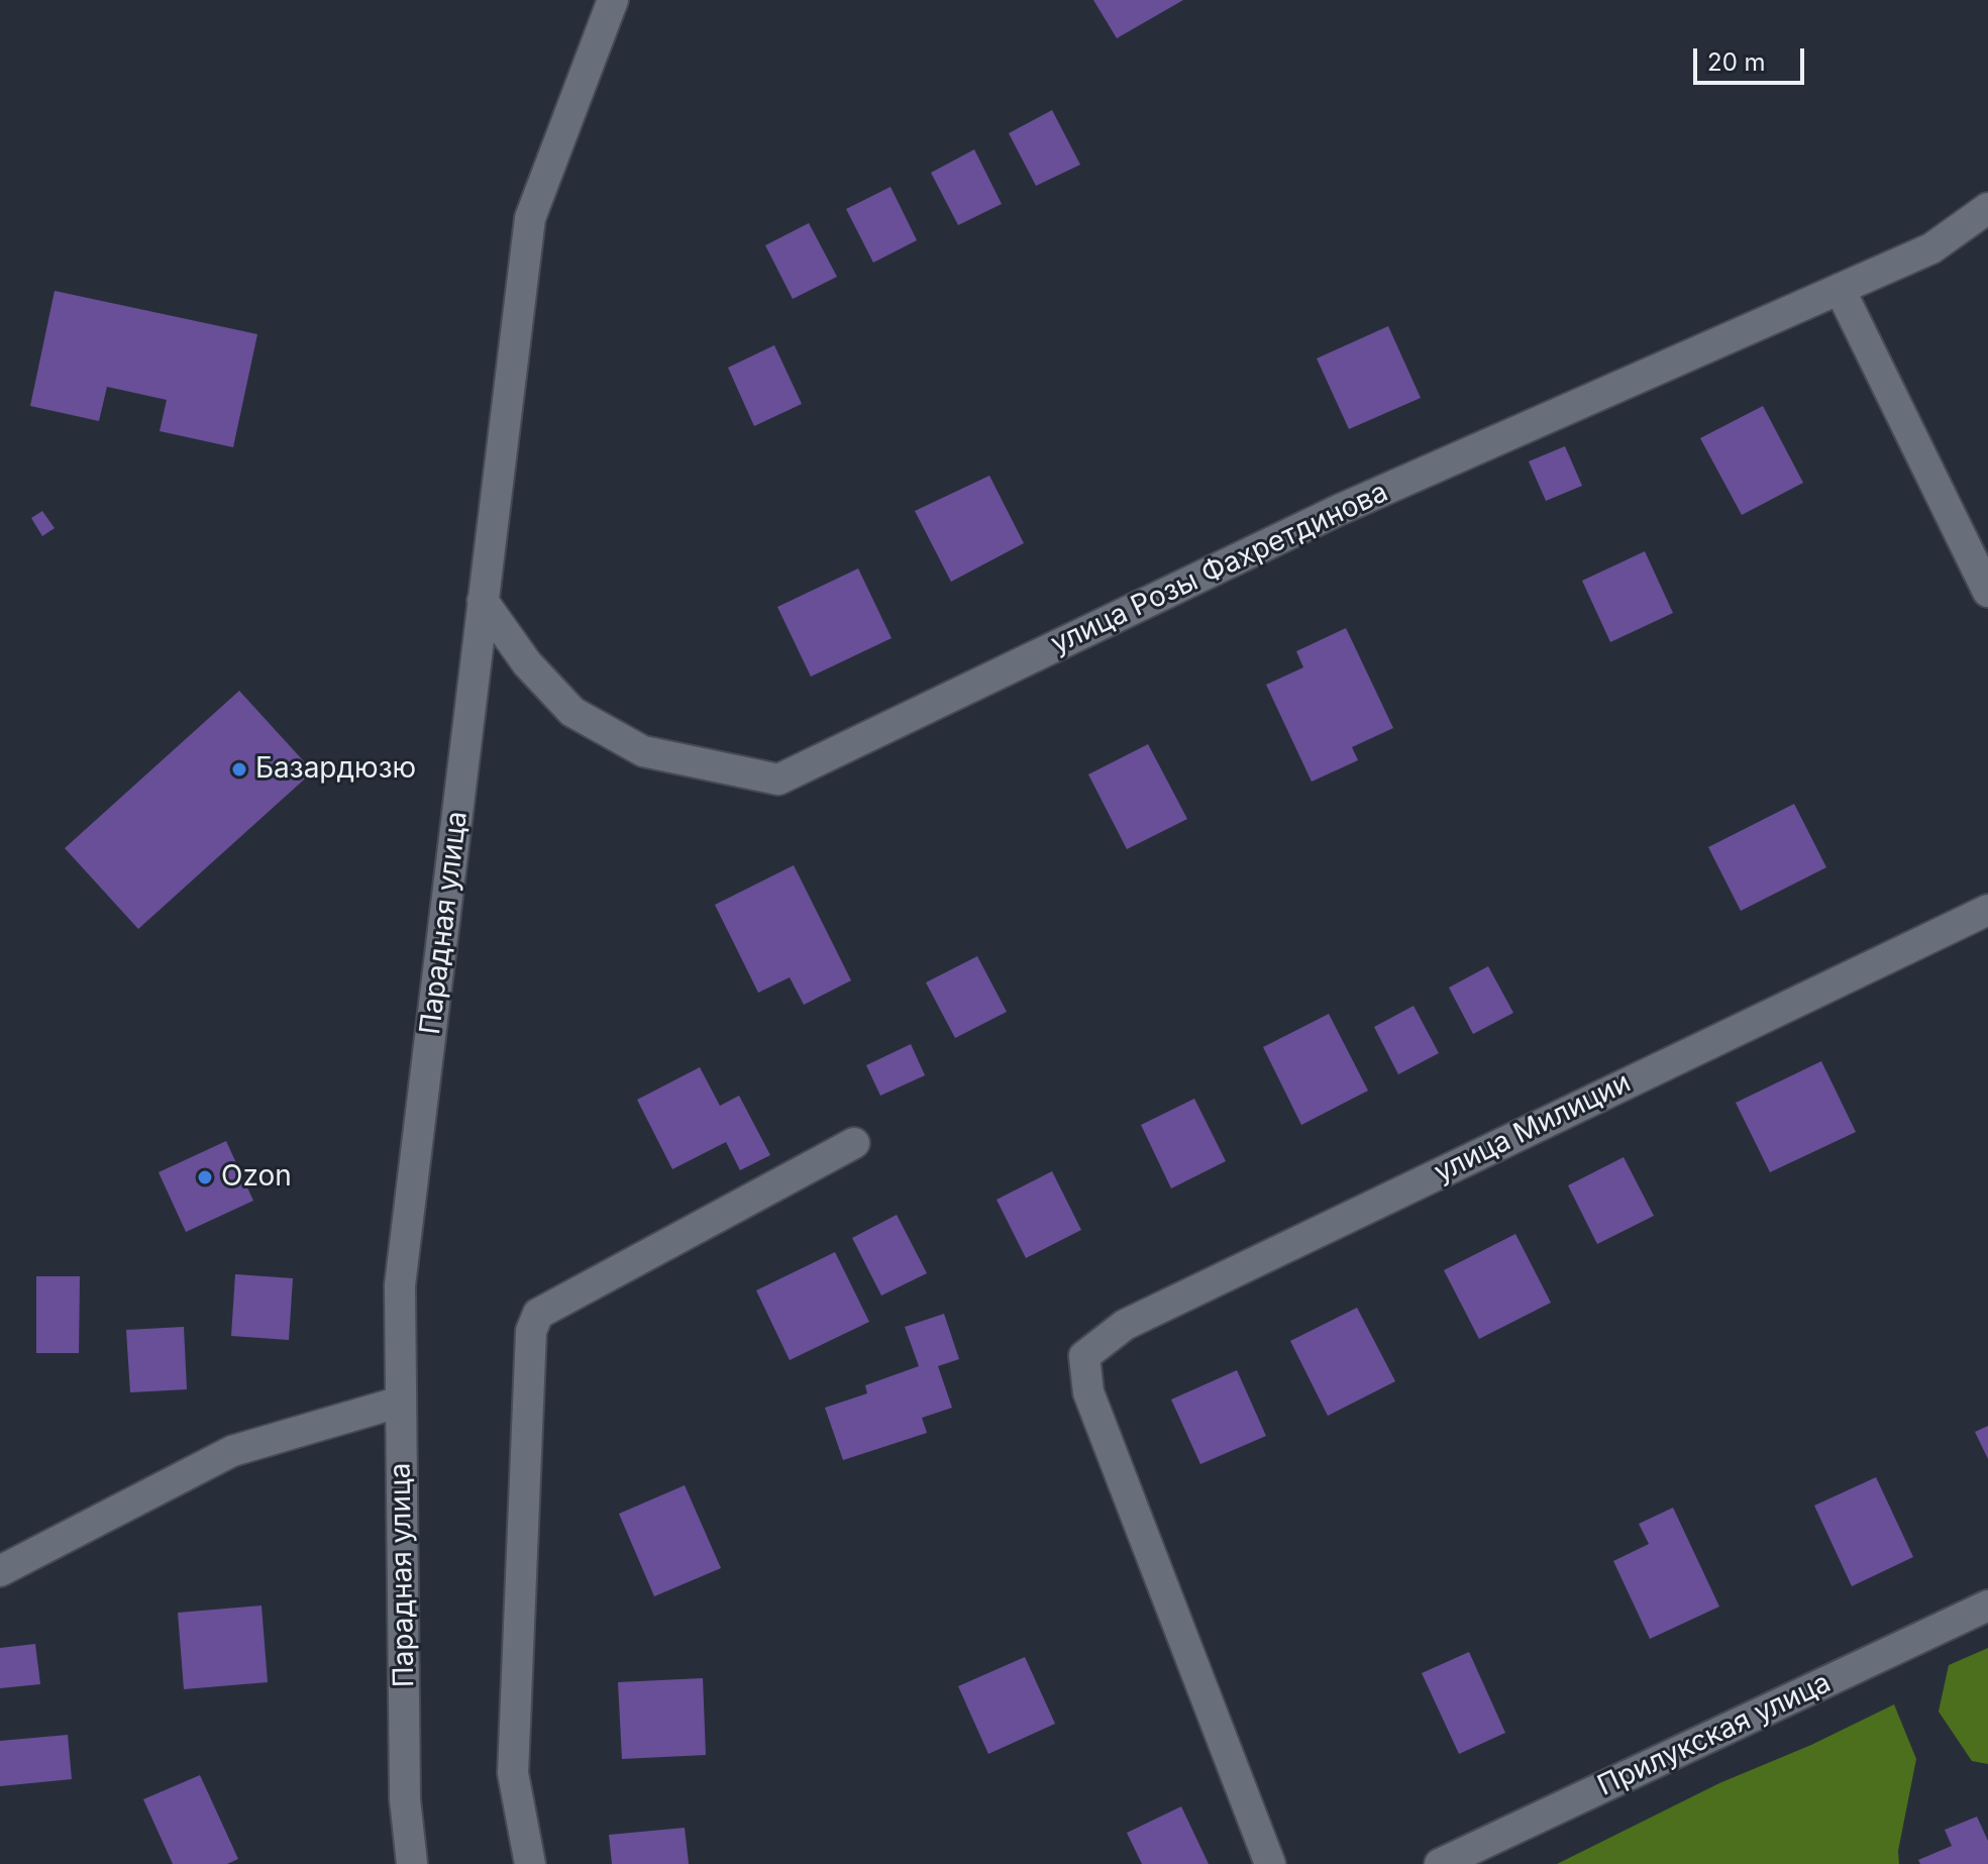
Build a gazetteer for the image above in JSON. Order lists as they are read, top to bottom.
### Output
{
  "streets": {
    "street": [
      "улица Розы Фахретдинова",
      "Парадная улица",
      "улица Милиции",
      "Прилукская улица"
    ]
  },
  "crossings": [
    ["улица Розы Фахретдинова", "Парадная улица"]
  ],
  "places": ["Базардюзю", "Ozon"],
  "scale_bar": "20 m"
}
